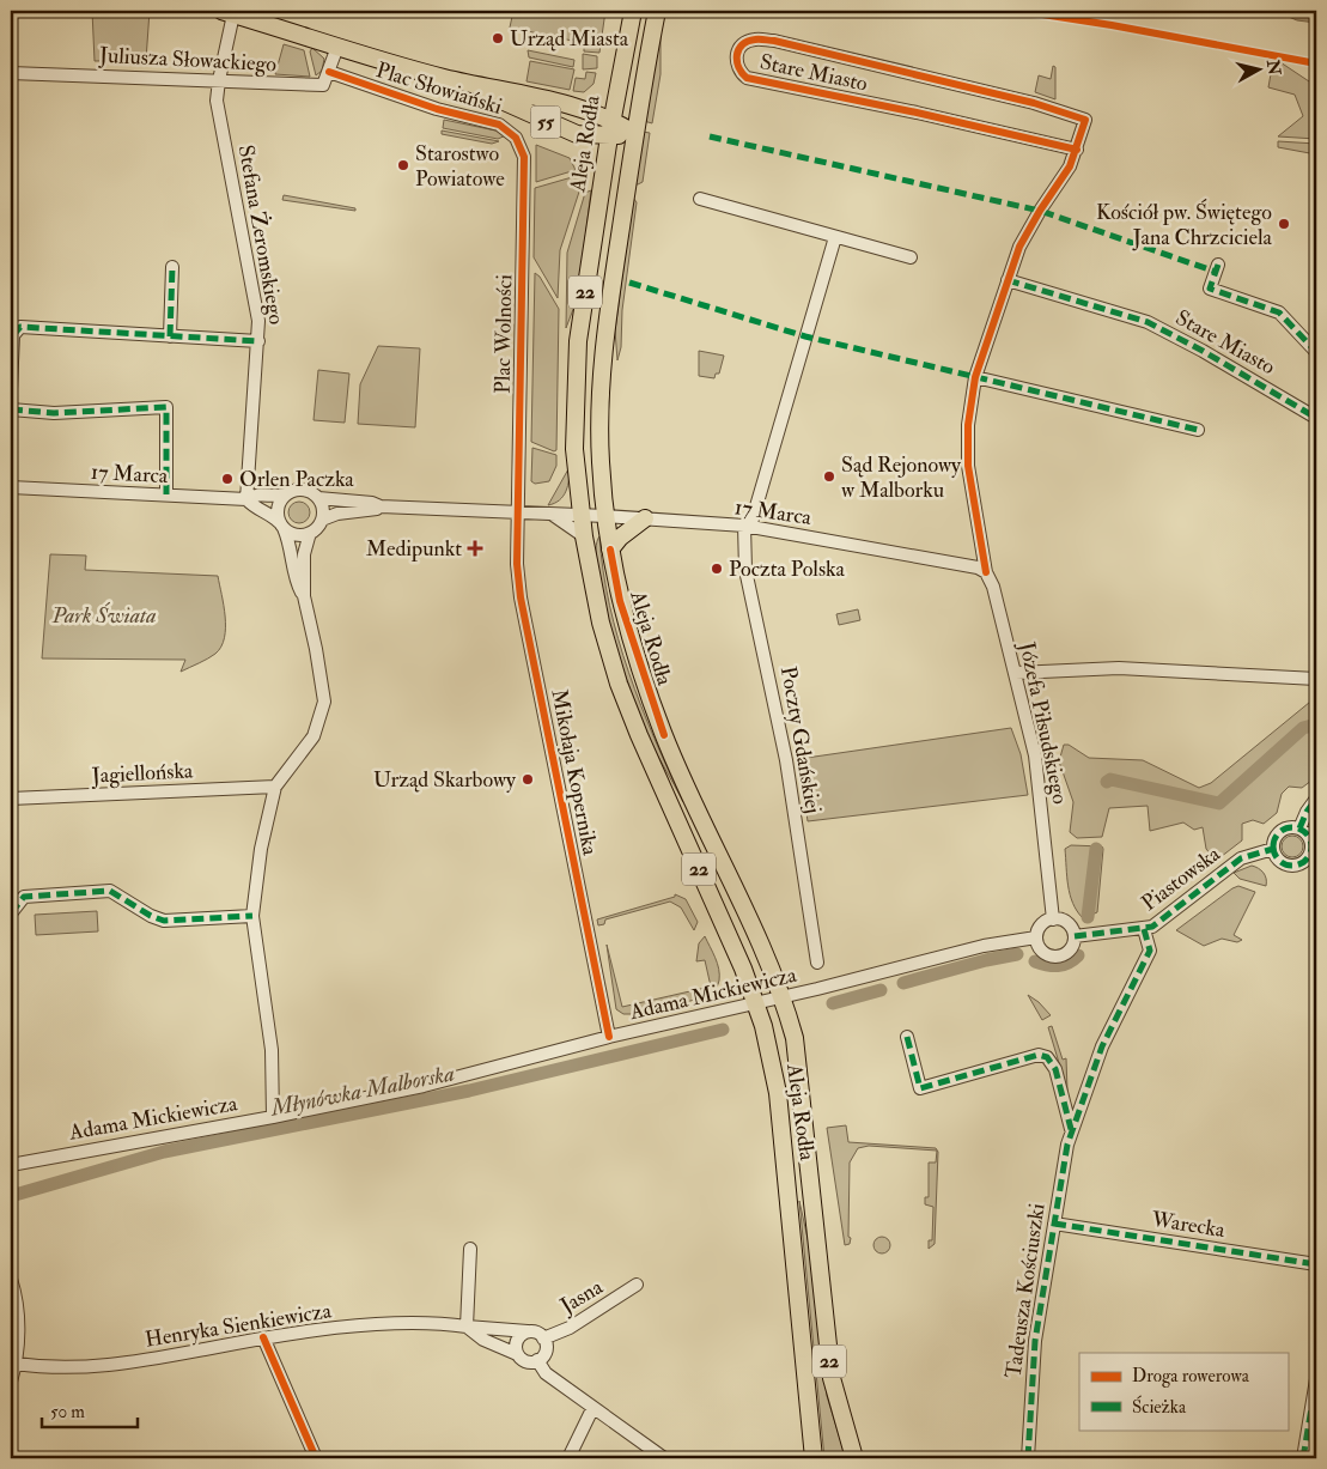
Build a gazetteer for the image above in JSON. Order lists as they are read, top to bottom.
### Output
{
  "streets": {
    "main road": [
      "Plac Słowiański",
      "55",
      "Aleja Rodła",
      "22"
    ],
    "street": [
      "Juliusza Słowackiego",
      "Stare Miasto",
      "Stefana Żeromskiego",
      "Plac Wolności",
      "17 Marca",
      "Józefa Piłsudskiego",
      "Poczty Gdańskiej",
      "Mikołaja Kopernika",
      "Jagiellońska",
      "Piastowska",
      "Adama Mickiewicza",
      "Warecka",
      "Tadeusza Kościuszki",
      "Jasna",
      "Henryka Sienkiewicza"
    ]
  },
  "crossings": [
    ["Juliusza Słowackiego", "Plac Słowiański"],
    ["Juliusza Słowackiego", "Stefana Żeromskiego"],
    ["Stare Miasto", "17 Marca"],
    ["Stare Miasto", "Józefa Piłsudskiego"],
    ["Plac Słowiański", "Aleja Rodła"],
    ["Plac Słowiański", "Stefana Żeromskiego"],
    ["Plac Słowiański", "Plac Wolności"],
    ["Aleja Rodła", "17 Marca"],
    ["Aleja Rodła", "Adama Mickiewicza"],
    ["Stefana Żeromskiego", "17 Marca"],
    ["Plac Wolności", "17 Marca"],
    ["Plac Wolności", "Mikołaja Kopernika"],
    ["17 Marca", "Józefa Piłsudskiego"],
    ["17 Marca", "Poczty Gdańskiej"],
    ["17 Marca", "Mikołaja Kopernika"],
    ["Józefa Piłsudskiego", "Piastowska"],
    ["Józefa Piłsudskiego", "Adama Mickiewicza"],
    ["Mikołaja Kopernika", "Adama Mickiewicza"],
    ["Piastowska", "Adama Mickiewicza"],
    ["Piastowska", "Tadeusza Kościuszki"],
    ["Warecka", "Tadeusza Kościuszki"],
    ["Jasna", "Henryka Sienkiewicza"]
  ],
  "water": ["Młynówka Malborska"],
  "parks": ["Park Świata"],
  "places": {
    "other": [
      "Urząd Miasta",
      "Starostwo Powiatowe",
      "Kościół pw. Świętego Jana Chrzciciela",
      "Sąd Rejonowy w Malborku",
      "Orlen Paczka",
      "Poczta Polska",
      "Urząd Skarbowy"
    ],
    "health": ["Medipunkt"]
  },
  "legend": ["Droga rowerowa", "Ścieżka"],
  "scale_bar": "50 m",
  "north": "right"
}
